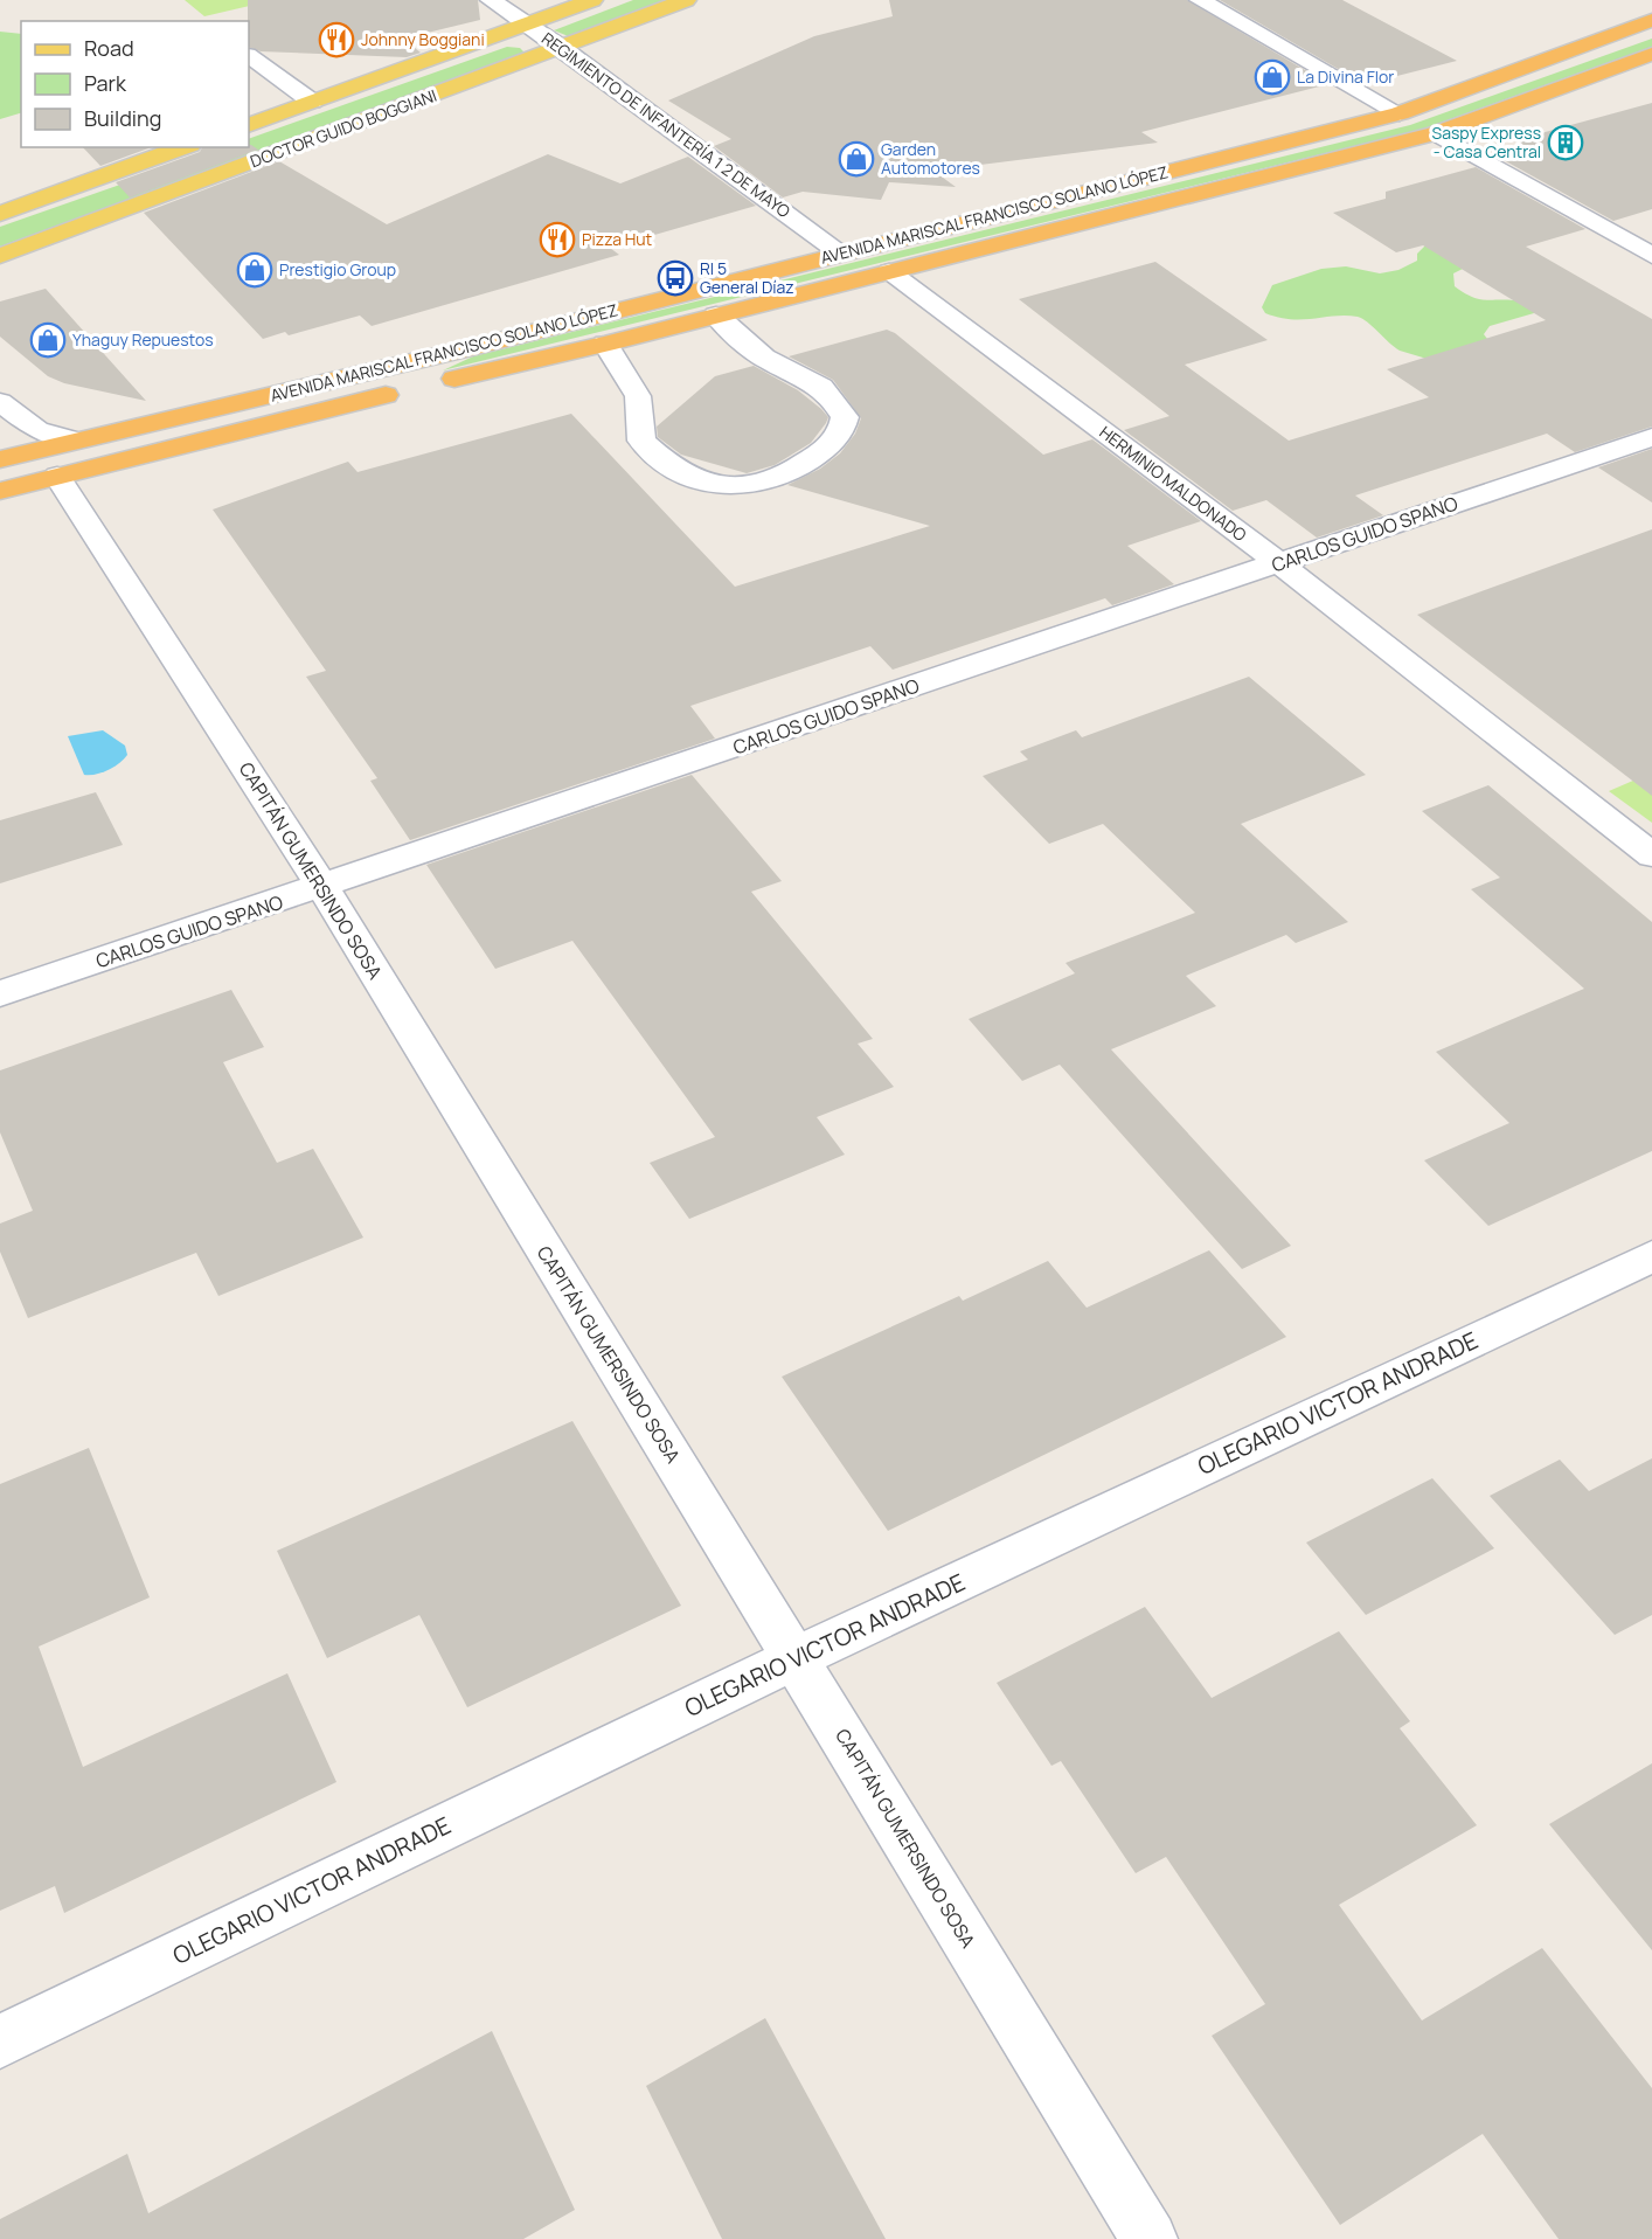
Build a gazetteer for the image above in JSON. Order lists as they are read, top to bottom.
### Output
{
  "streets": {
    "highway": ["AVENIDA MARISCAL FRANCISCO SOLANO LÓPEZ"],
    "main road": ["DOCTOR GUIDO BOGGIANI"],
    "street": [
      "REGIMIENTO DE INFANTERÍA 1 2 DE MAYO",
      "HERMINIO MALDONADO",
      "CARLOS GUIDO SPANO",
      "CAPITÁN GUMERSINDO SOSA",
      "OLEGARIO VICTOR ANDRADE"
    ]
  },
  "crossings": [
    ["REGIMIENTO DE INFANTERÍA 1 2 DE MAYO", "DOCTOR GUIDO BOGGIANI"],
    ["REGIMIENTO DE INFANTERÍA 1 2 DE MAYO", "AVENIDA MARISCAL FRANCISCO SOLANO LÓPEZ"],
    ["AVENIDA MARISCAL FRANCISCO SOLANO LÓPEZ", "HERMINIO MALDONADO"],
    ["AVENIDA MARISCAL FRANCISCO SOLANO LÓPEZ", "CAPITÁN GUMERSINDO SOSA"],
    ["HERMINIO MALDONADO", "CARLOS GUIDO SPANO"],
    ["CARLOS GUIDO SPANO", "CAPITÁN GUMERSINDO SOSA"],
    ["CAPITÁN GUMERSINDO SOSA", "OLEGARIO VICTOR ANDRADE"]
  ],
  "places": {
    "restaurant": ["Johnny Boggiani", "Pizza Hut"],
    "shop": [
      "La Divina Flor",
      "Garden Automotores",
      "Prestigio Group",
      "Yhaguy Repuestos"
    ],
    "building": ["Saspy Express - Casa Central"],
    "bus stop": ["RI 5 General Díaz"]
  },
  "legend": ["Road", "Park", "Building"]
}
